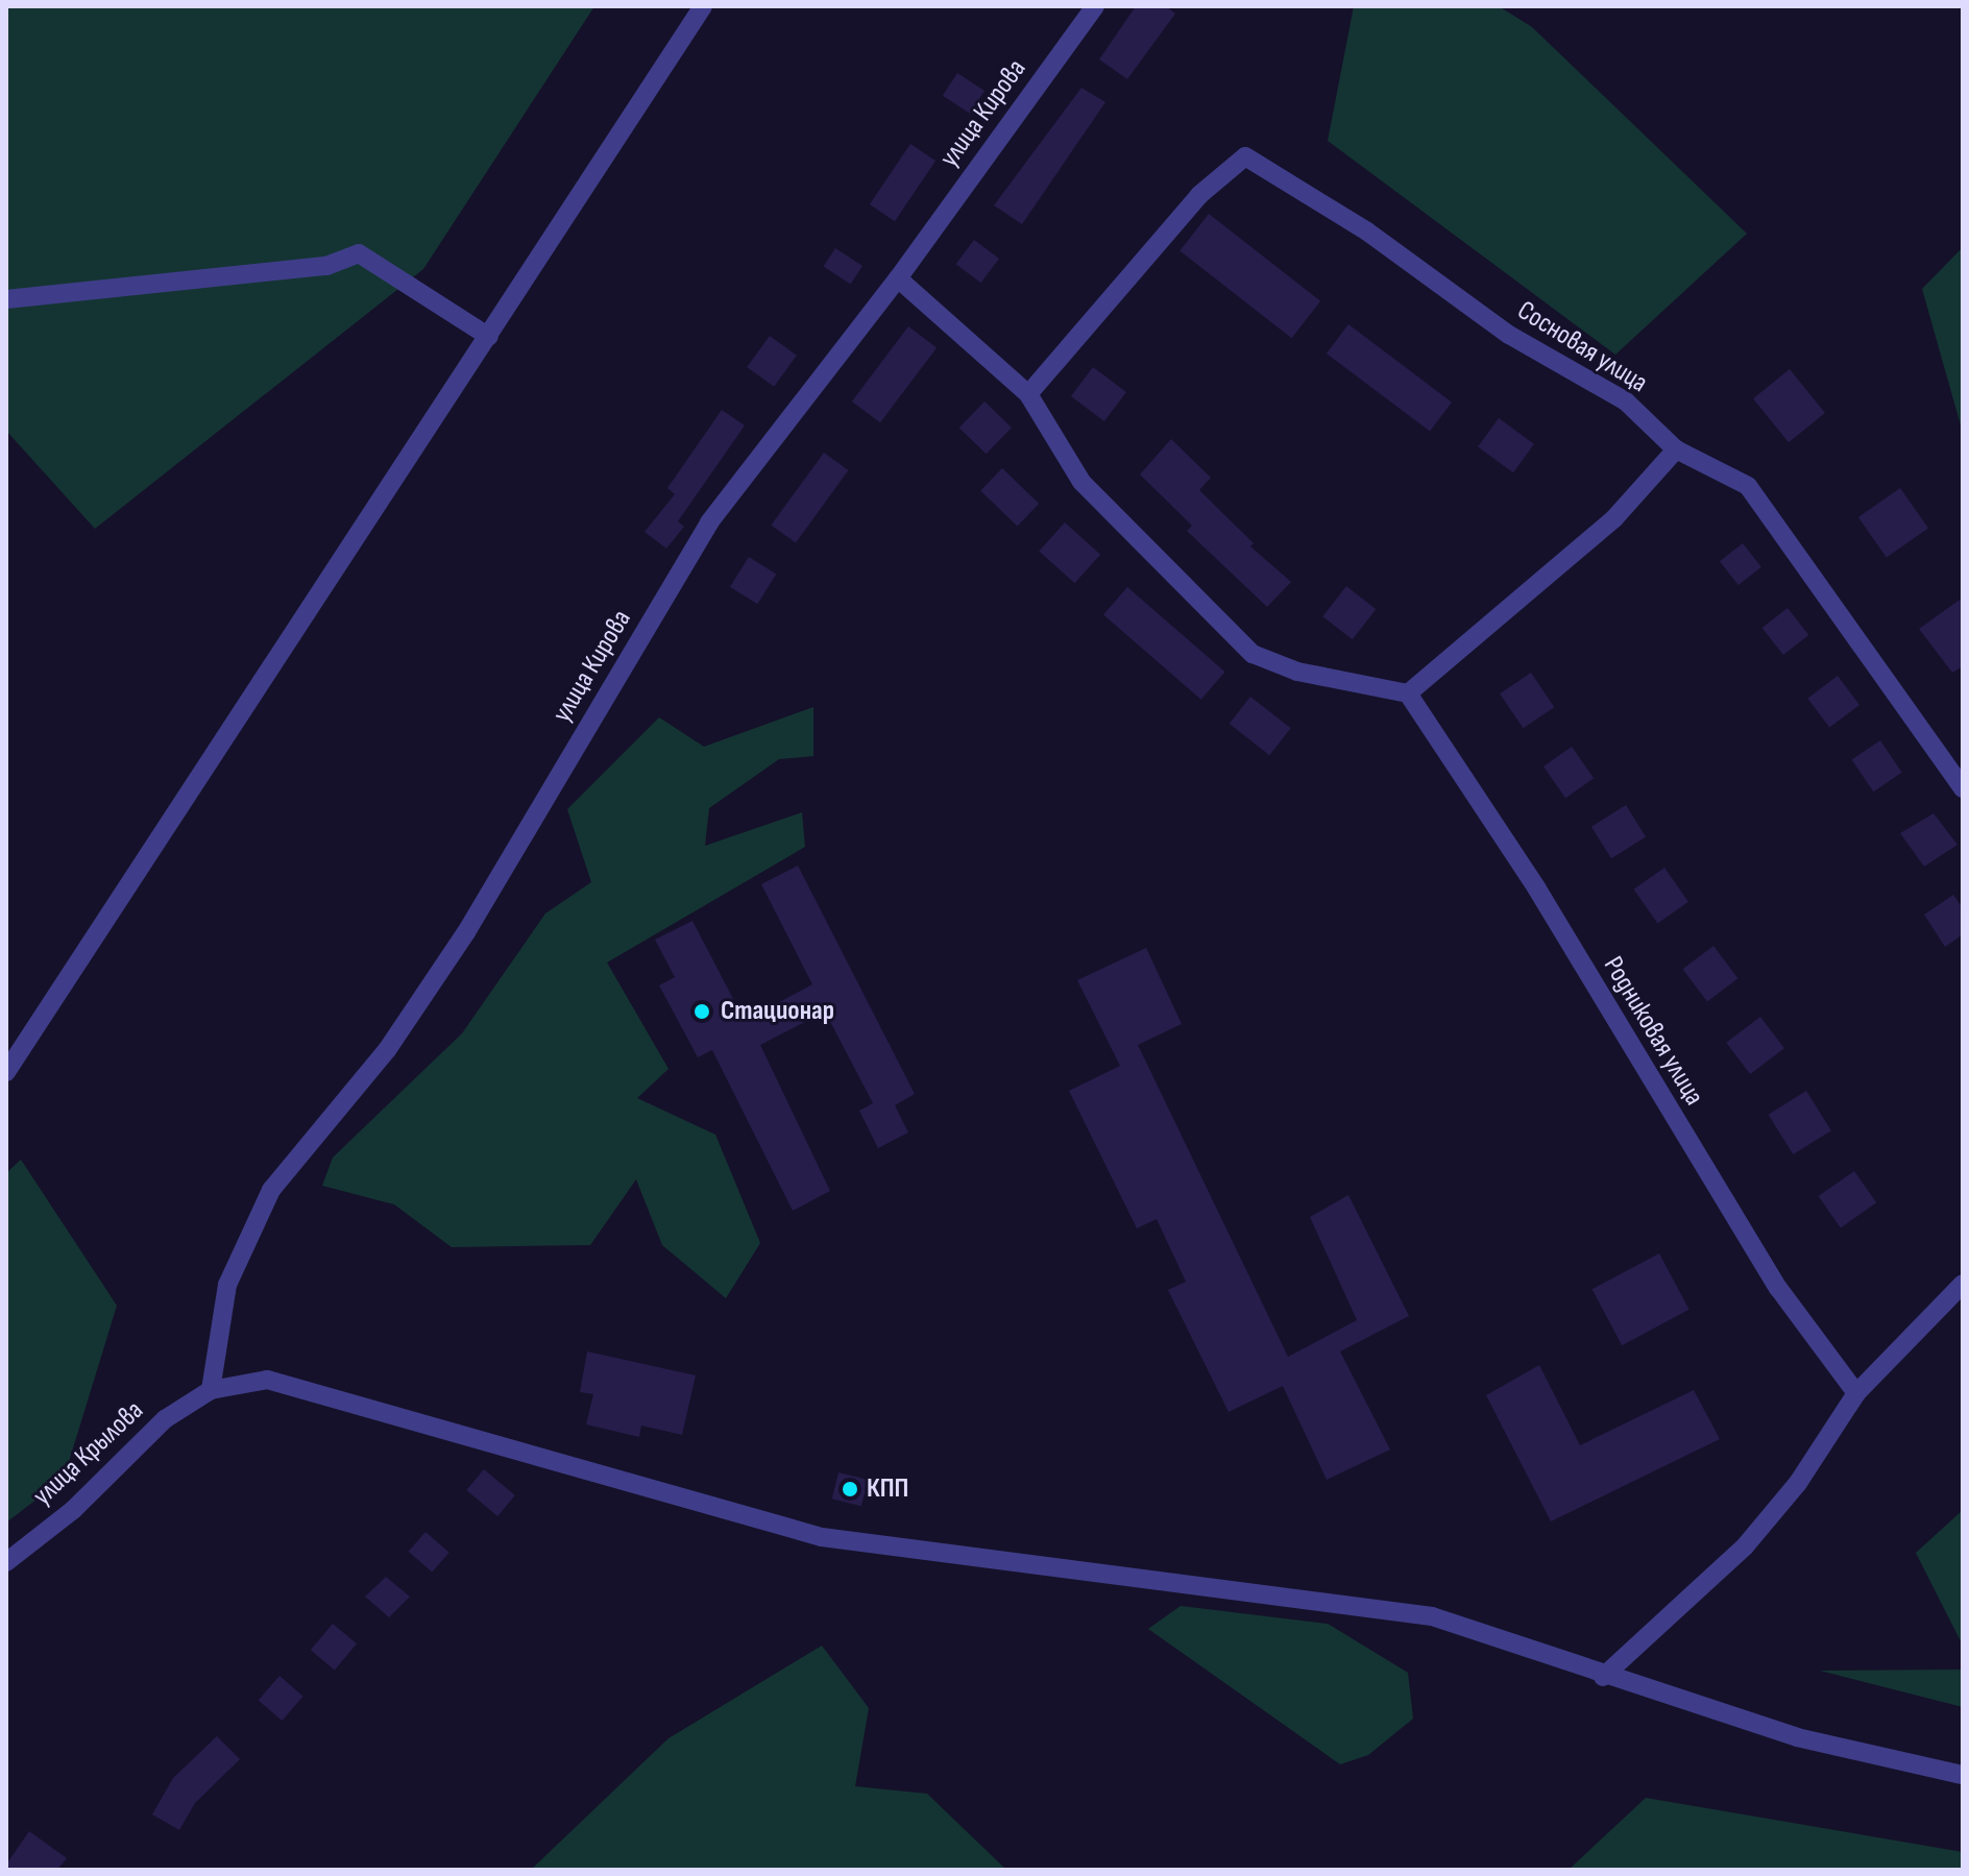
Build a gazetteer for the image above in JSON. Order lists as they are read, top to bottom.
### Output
{
  "streets": {
    "street": [
      "улица Кирова",
      "Сосновая улица",
      "Родниковая улица",
      "улица Крылова"
    ]
  },
  "crossings": [
    ["улица Кирова", "улица Крылова"]
  ],
  "places": ["Стационар", "КПП"]
}
